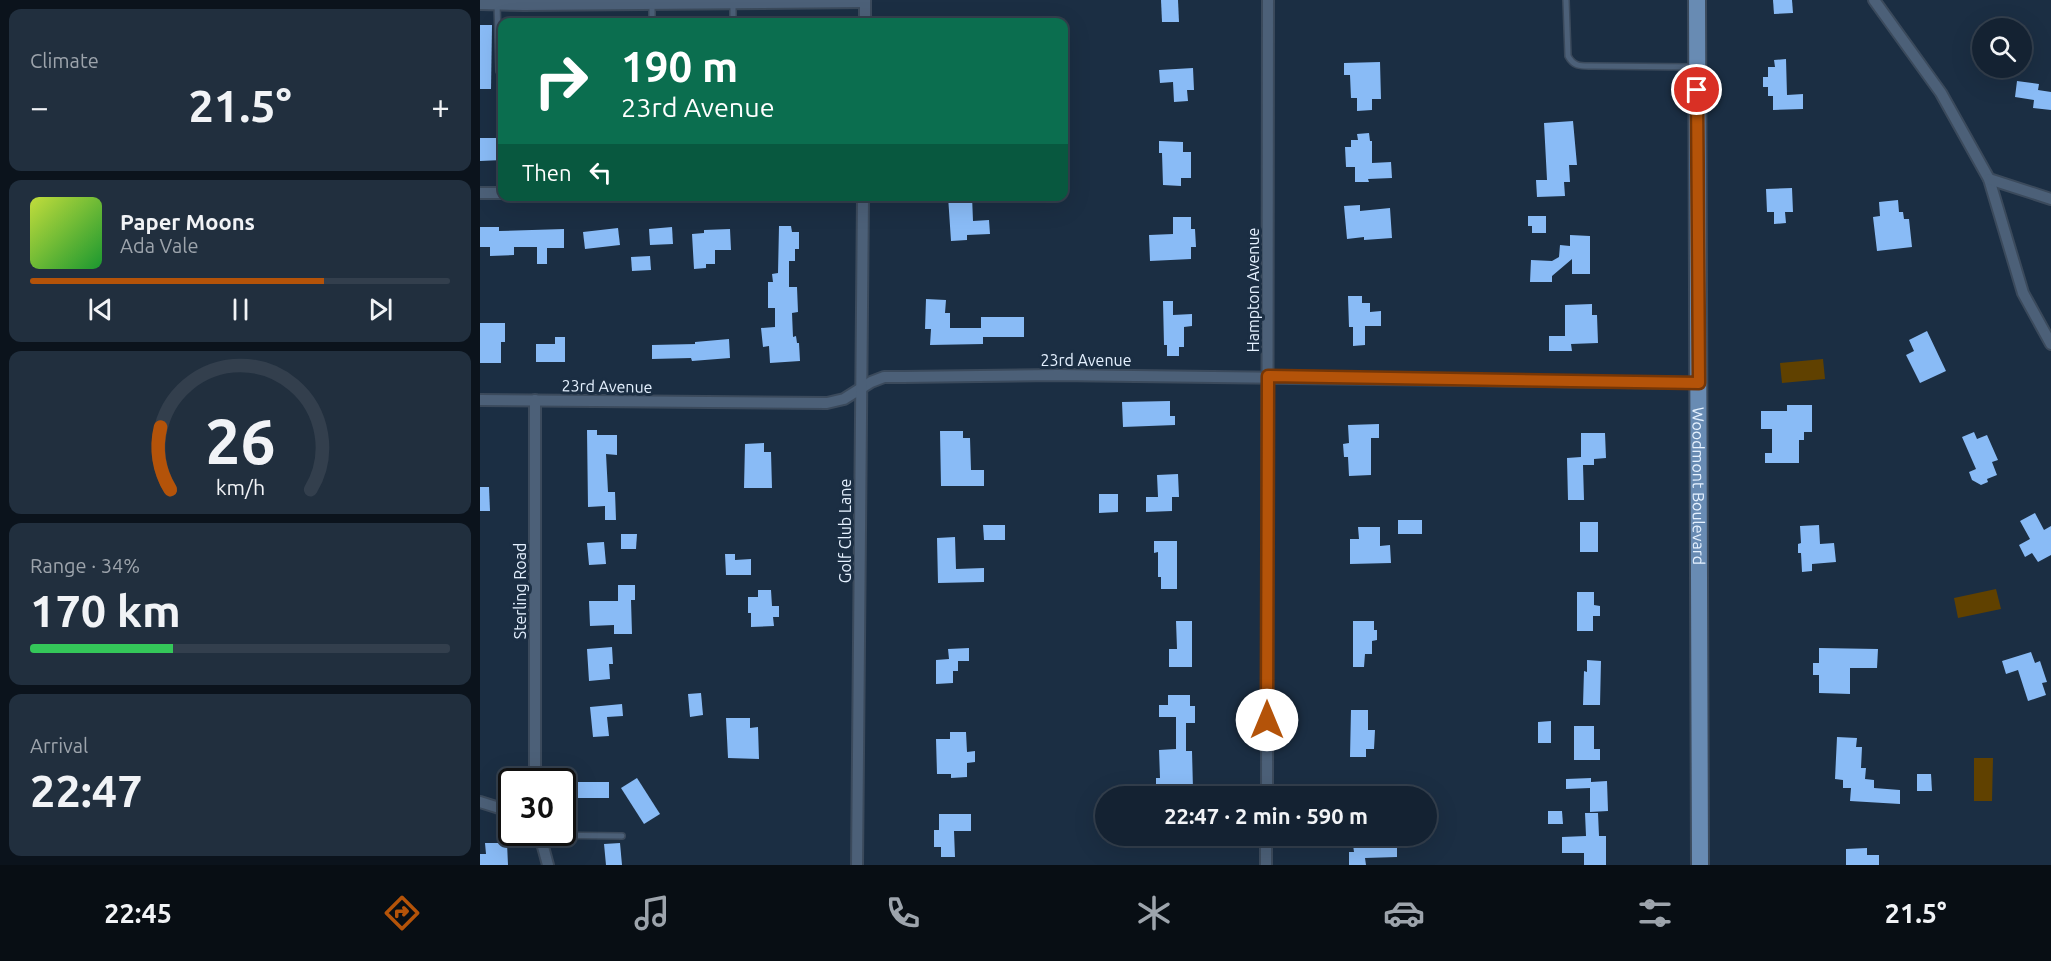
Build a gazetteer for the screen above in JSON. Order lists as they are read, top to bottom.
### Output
{
  "streets": {
    "main road": ["Woodmont Boulevard"],
    "street": [
      "Hampton Avenue",
      "23rd Avenue",
      "Golf Club Lane",
      "Sterling Road"
    ]
  },
  "crossings": [
    ["Hampton Avenue", "23rd Avenue"],
    ["23rd Avenue", "Woodmont Boulevard"],
    ["23rd Avenue", "Golf Club Lane"],
    ["23rd Avenue", "Sterling Road"]
  ],
  "page": {
    "tile": [
      "Climate",
      ["Range · 34%", "170 km"],
      ["Arrival", "22:47"]
    ],
    "turn": ["190 m", "23rd Avenue"],
    "heat": ["−", "21.5°", "+"],
    "then": "Then",
    "song": ["Paper Moons", "Ada Vale"],
    "limit": "30",
    "trip": "22:47 · 2 min · 590 m",
    "tabs": ["22:45", "21.5°"],
    "gauge": ["26", "km/h"]
  }
}
